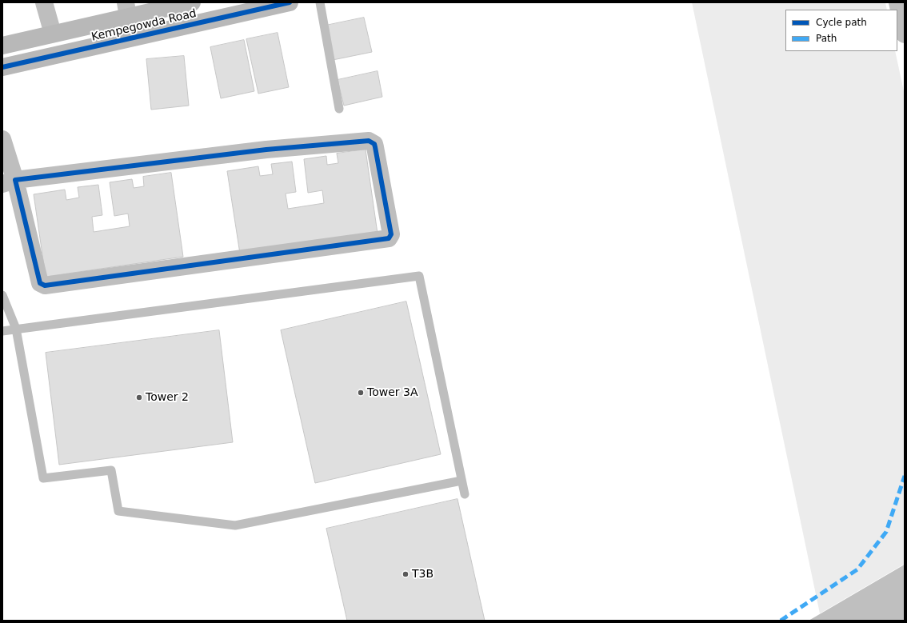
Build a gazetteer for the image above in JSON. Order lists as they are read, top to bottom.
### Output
{
  "streets": {
    "street": ["Kempegowda Road"]
  },
  "places": ["Tower 3A", "Tower 2", "T3B"],
  "legend": ["Cycle path", "Path"]
}
